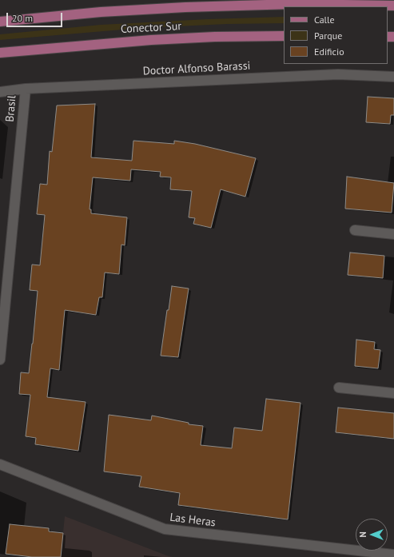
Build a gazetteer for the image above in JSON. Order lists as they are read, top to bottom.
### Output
{
  "streets": {
    "main road": ["Conector Sur"],
    "street": ["Doctor Alfonso Barassi", "Brasil", "Las Heras"]
  },
  "crossings": [
    ["Doctor Alfonso Barassi", "Brasil"]
  ],
  "legend": ["Calle", "Parque", "Edificio"],
  "scale_bar": "20 m",
  "north": "left"
}
